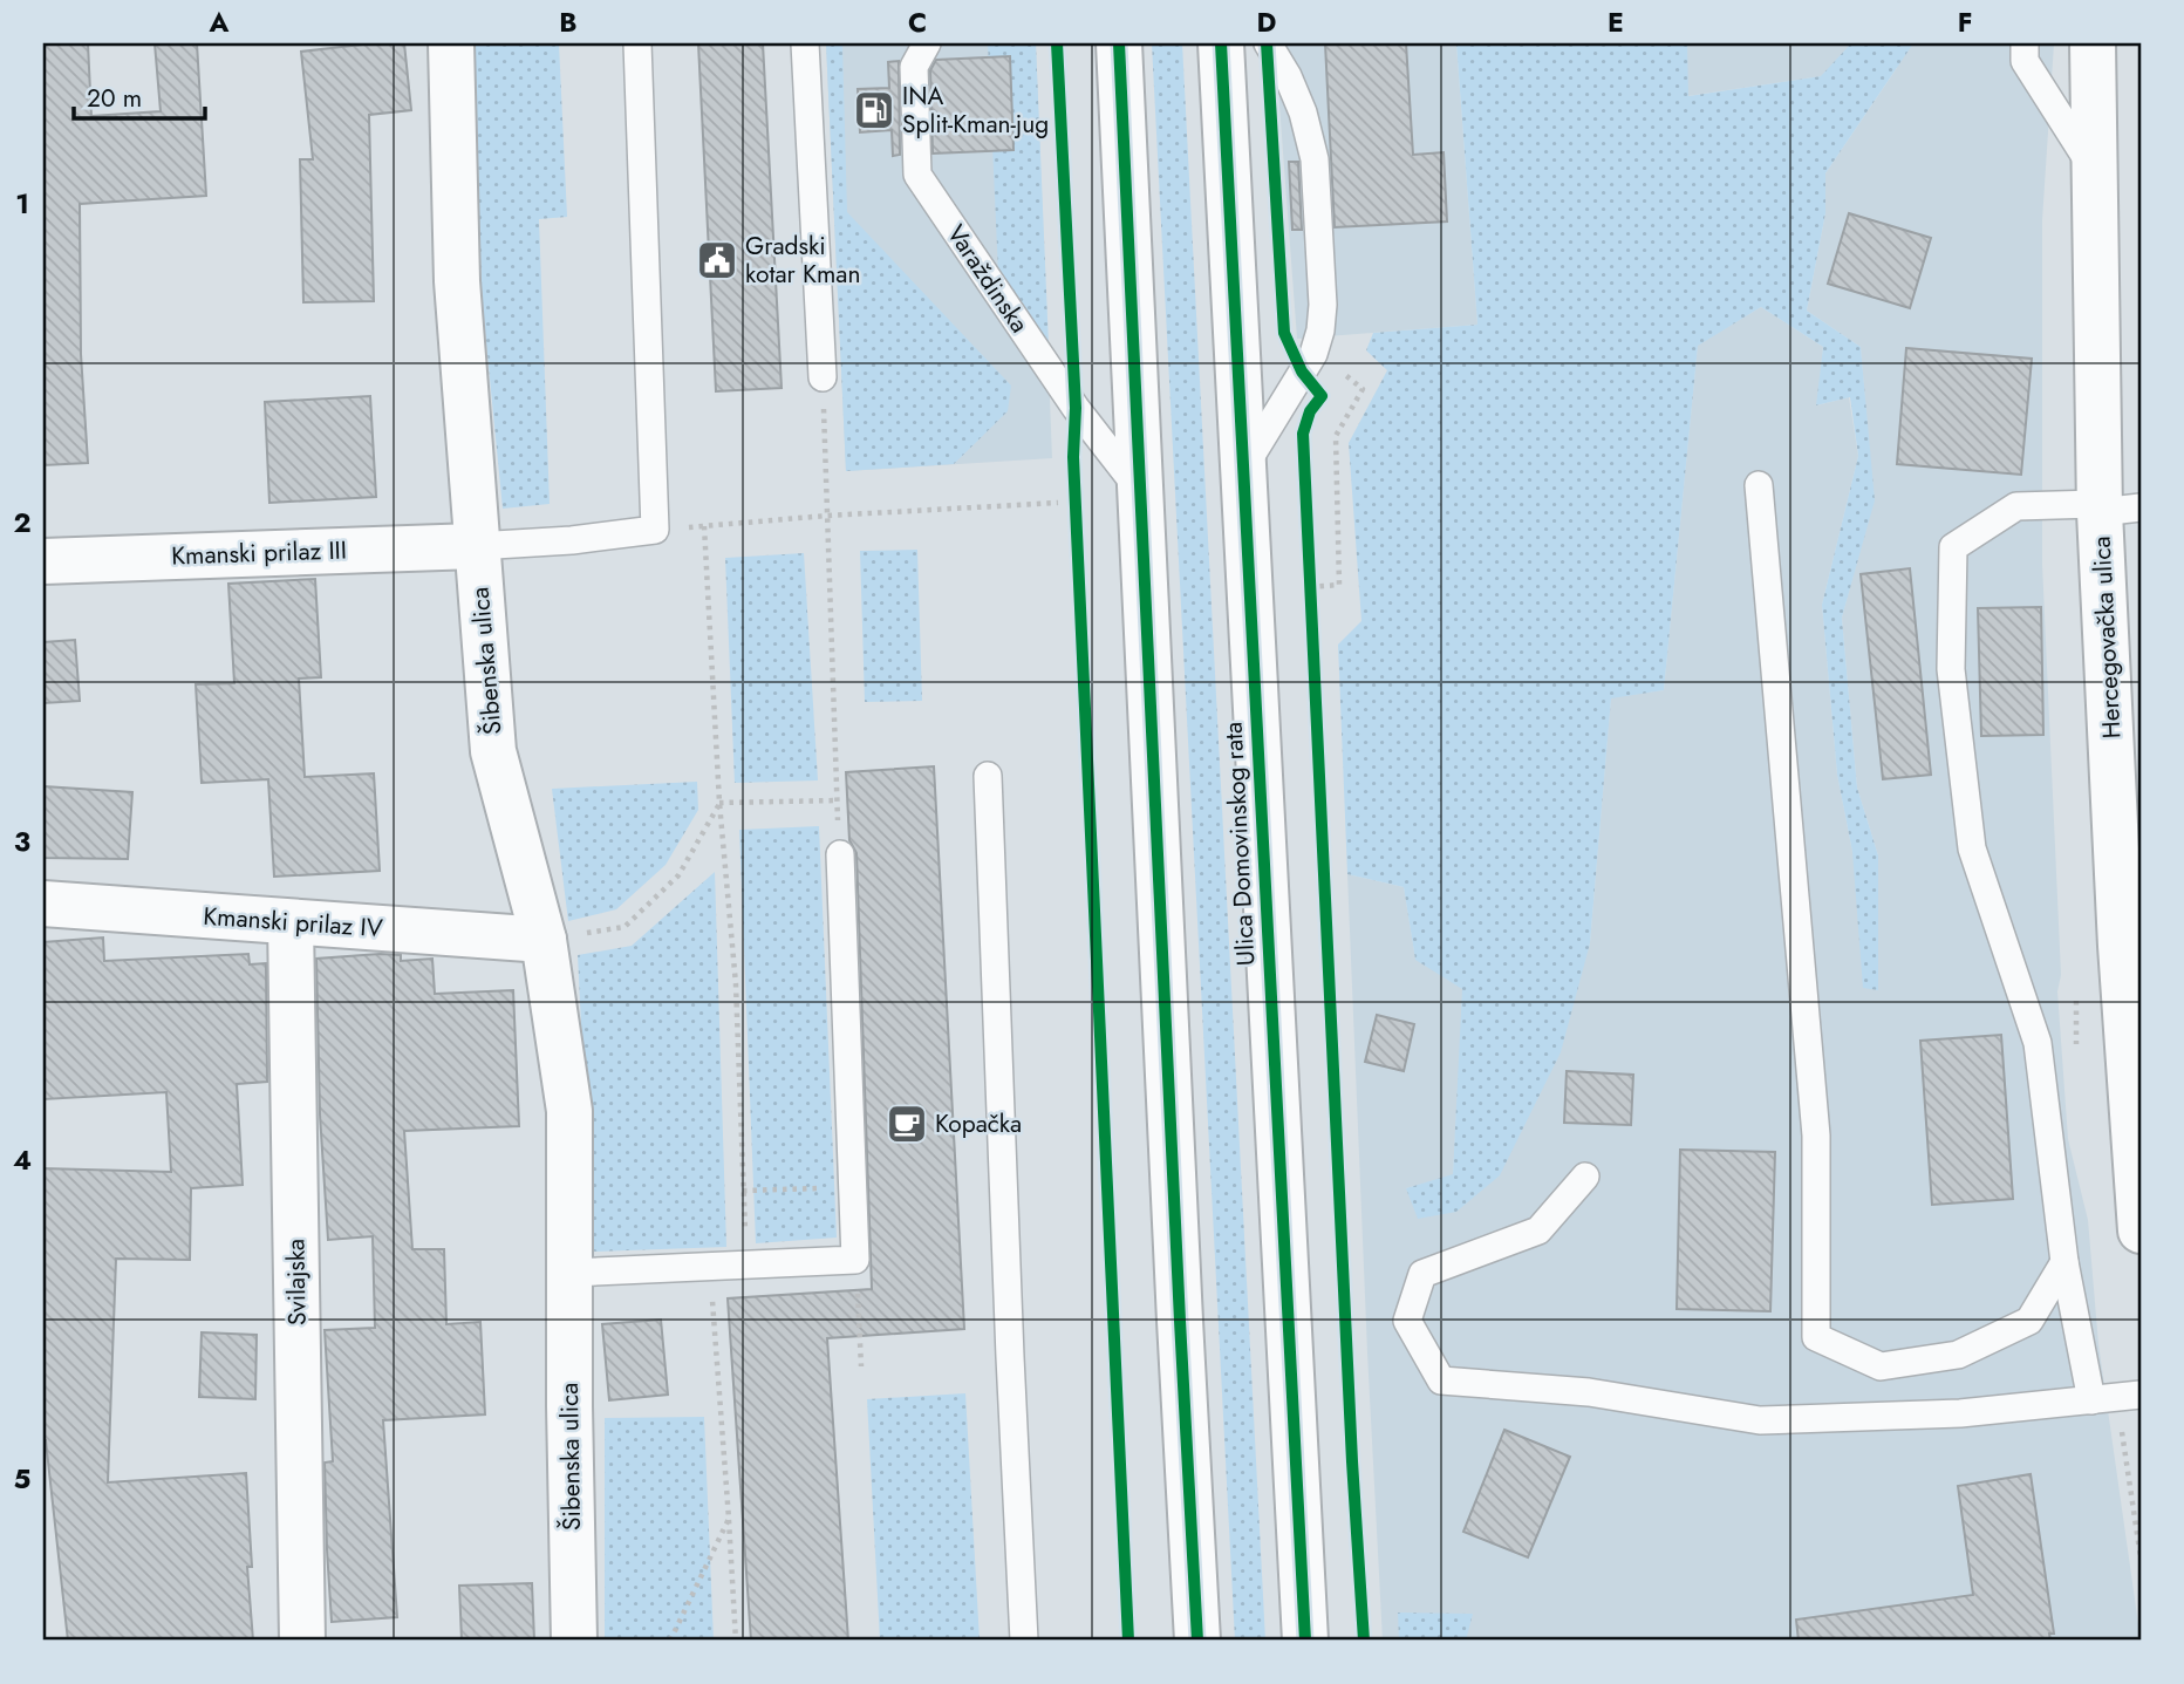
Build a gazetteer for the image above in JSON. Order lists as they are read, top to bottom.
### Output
{
  "streets": {
    "street": [
      "Kmanski prilaz III",
      "Hercegovačka ulica",
      "Šibenska ulica",
      "Ulica Domovinskog rata",
      "Kmanski prilaz IV",
      "Svilajska"
    ],
    "lane": ["Varaždinska"]
  },
  "crossings": [
    ["Kmanski prilaz III", "Šibenska ulica"],
    ["Šibenska ulica", "Kmanski prilaz IV"],
    ["Kmanski prilaz IV", "Svilajska"]
  ],
  "places": {
    "fuel station": ["INA Split-Kman-jug"],
    "public building": ["Gradski kotar Kman"],
    "cafe": ["Kopačka"]
  },
  "scale_bar": "20 m",
  "grid": {
    "columns": [
      "A",
      "B",
      "C",
      "D",
      "E",
      "F"
    ],
    "rows": [
      "1",
      "2",
      "3",
      "4",
      "5"
    ]
  }
}
